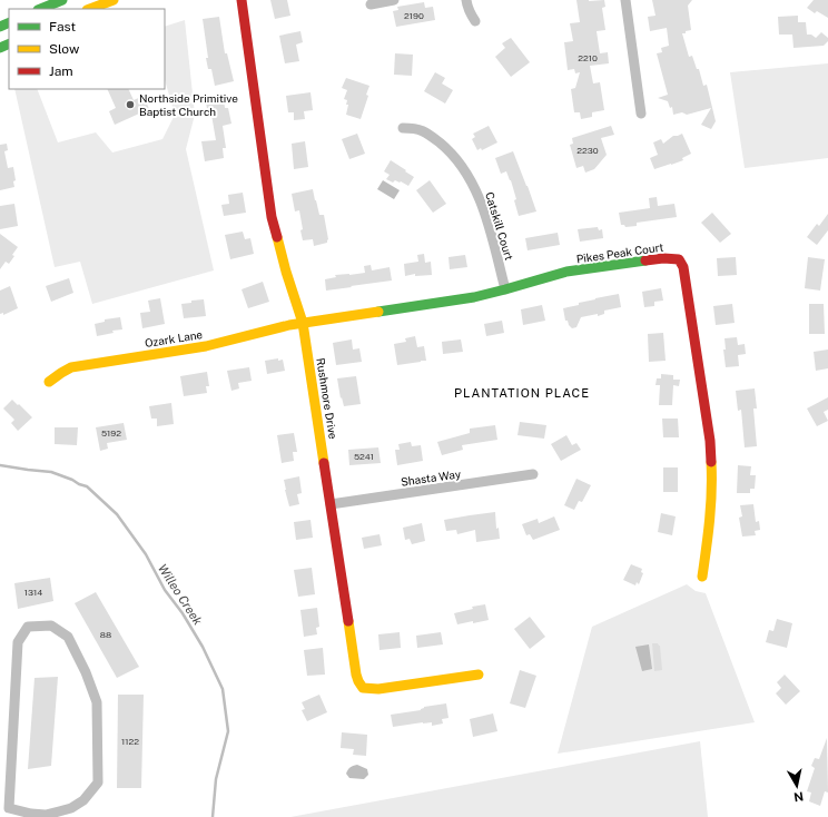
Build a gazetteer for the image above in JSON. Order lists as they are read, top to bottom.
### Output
{
  "streets": {
    "main road": ["Pikes Peak Court", "Ozark Lane", "Rushmore Drive"],
    "street": ["Catskill Court", "Shasta Way"]
  },
  "crossings": [
    ["Catskill Court", "Pikes Peak Court"],
    ["Pikes Peak Court", "Ozark Lane"],
    ["Pikes Peak Court", "Rushmore Drive"],
    ["Ozark Lane", "Rushmore Drive"],
    ["Rushmore Drive", "Shasta Way"]
  ],
  "districts": ["PLANTATION PLACE"],
  "water": ["Willeo Creek"],
  "places": ["Northside Primitive Baptist Church"],
  "house_numbers": [
    "2190",
    "2210",
    "2230",
    "5192",
    "5241",
    "1314",
    "88",
    "1122"
  ],
  "legend": ["Fast", "Slow", "Jam"],
  "north": "bottom"
}
